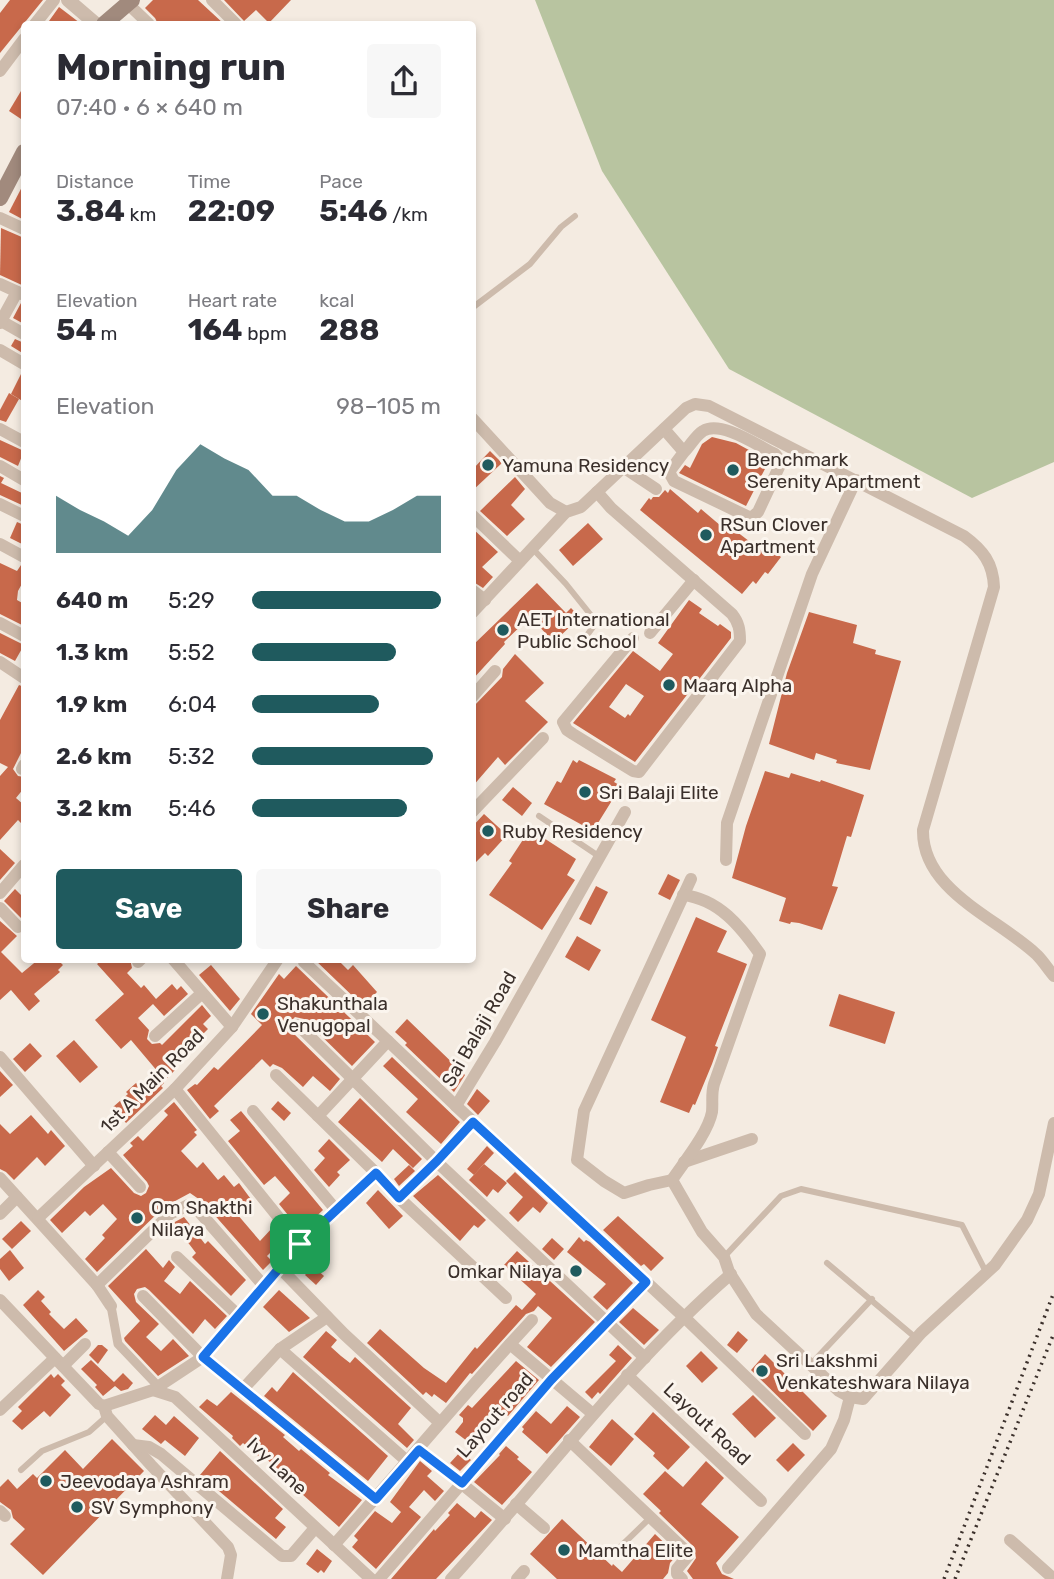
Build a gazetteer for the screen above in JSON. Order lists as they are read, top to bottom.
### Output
{
  "streets": {
    "street": [
      "Sai Balaji Road",
      "1st A Main Road",
      "Layout road",
      "Layout Road",
      "Ivy Lane"
    ]
  },
  "places": [
    "Yamuna Residency",
    "Benchmark Serenity Apartment",
    "RSun Clover Apartment",
    "AET International Public School",
    "Maarq Alpha",
    "Sri Balaji Elite",
    "Ruby Residency",
    "Shakunthala Venugopal",
    "Om Shakthi Nilaya",
    "Omkar Nilaya",
    "Sri Lakshmi Venkateshwara Nilaya",
    "Jeevodaya Ashram",
    "SV Symphony",
    "Mamtha Elite"
  ],
  "page": {
    "heading": ["Morning run", "07:40 · 6 × 640 m"],
    "stats": [
      ["Distance", "3.84 km"],
      ["Time", "22:09"],
      ["Pace", "5:46 /km"],
      ["Elevation", "54 m"],
      ["Heart rate", "164 bpm"],
      ["kcal", "288"]
    ],
    "chart": ["Elevation", "98–105 m"],
    "list": [
      {
        "name": "640 m",
        "note": "5:29"
      },
      {
        "name": "1.3 km",
        "note": "5:52"
      },
      {
        "name": "1.9 km",
        "note": "6:04"
      },
      {
        "name": "2.6 km",
        "note": "5:32"
      },
      {
        "name": "3.2 km",
        "note": "5:46"
      }
    ],
    "buttons": ["Save", "Share"]
  }
}
